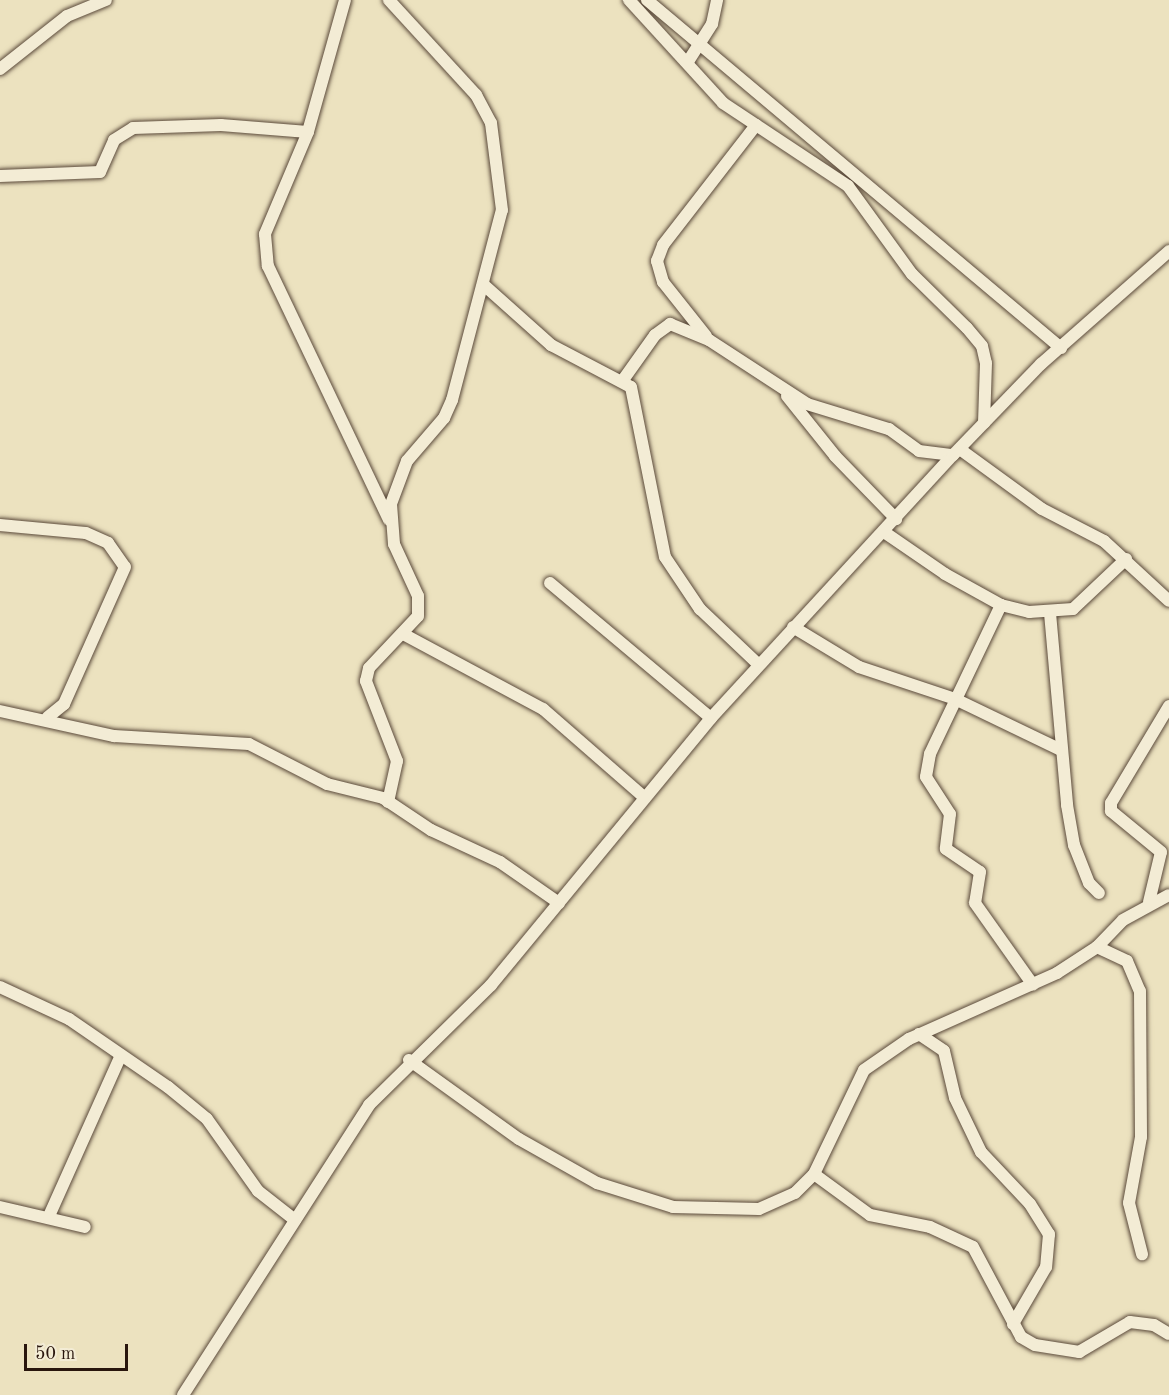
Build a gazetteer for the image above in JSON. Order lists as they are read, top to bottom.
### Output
{
  "scale_bar": "50 m"
}
